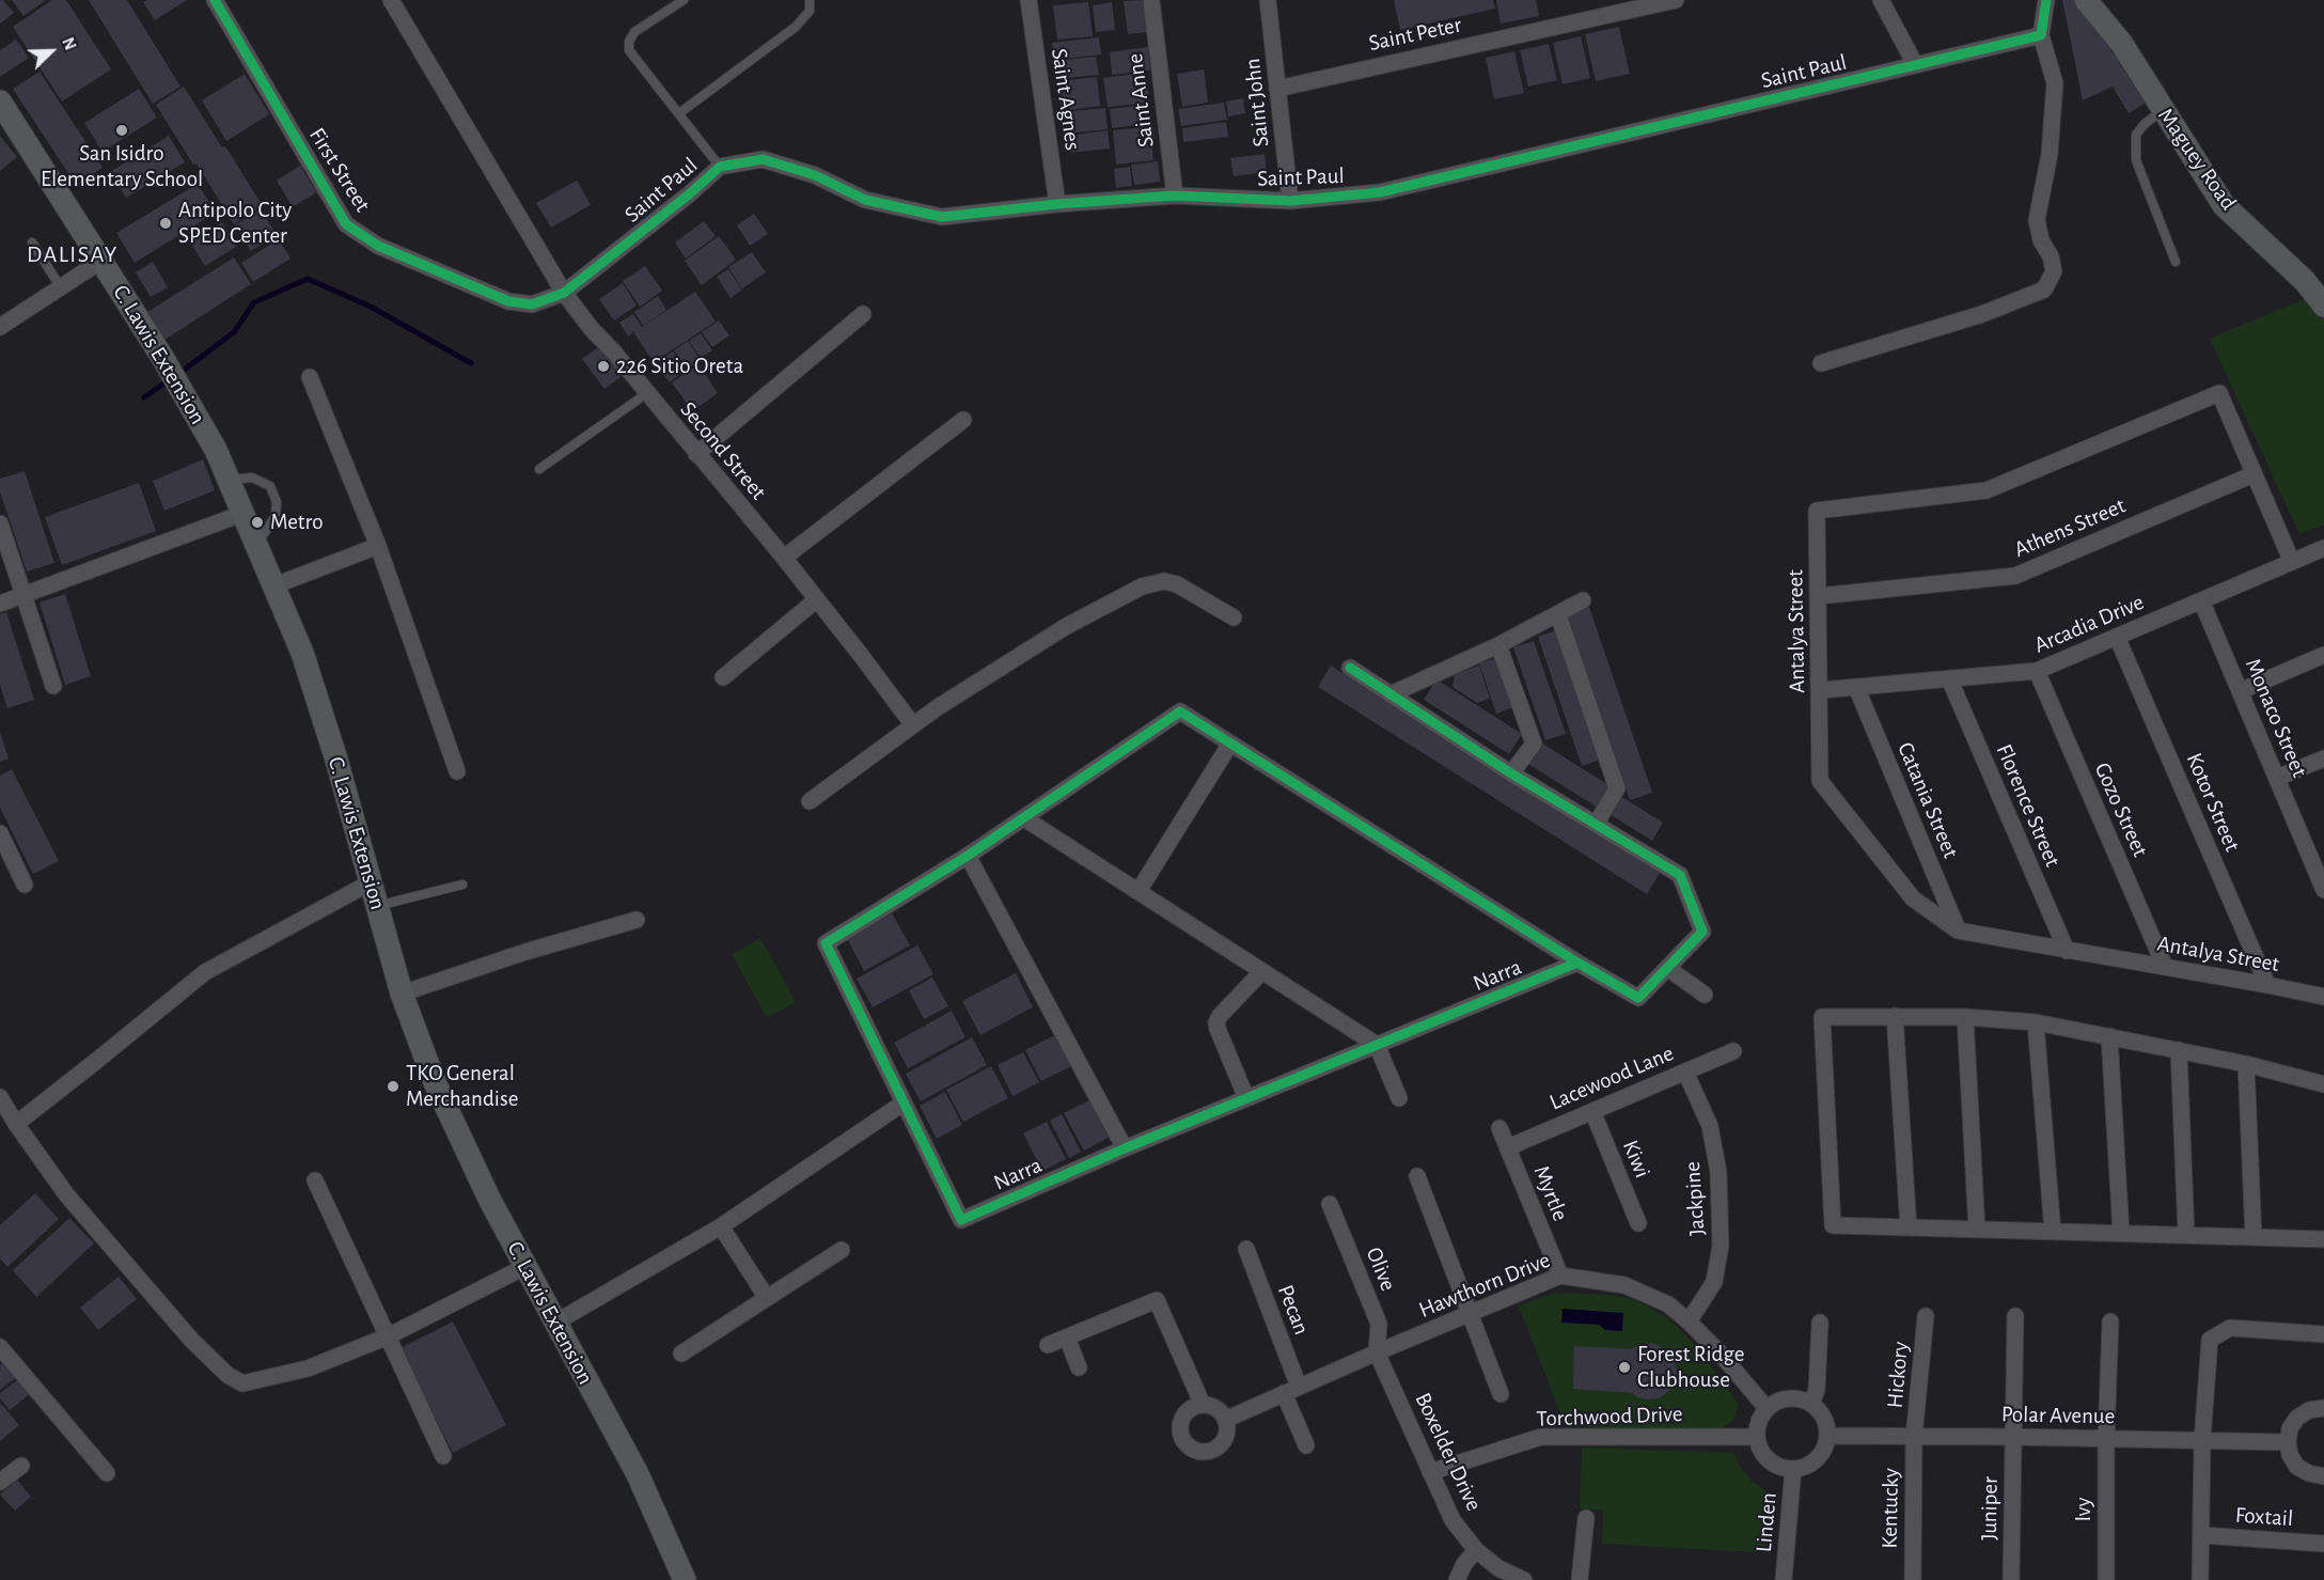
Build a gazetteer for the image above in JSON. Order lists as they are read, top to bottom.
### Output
{
  "streets": {
    "street": [
      "Saint Peter",
      "Saint Paul",
      "Saint Agnes",
      "Saint Anne",
      "Saint John",
      "Maguey Road",
      "First Street",
      "C. Lawis Extension",
      "Second Street",
      "Athens Street",
      "Arcadia Drive",
      "Antalya Street",
      "Monaco Street",
      "Catania Street",
      "Kotor Street",
      "Florence Street",
      "Gozo Street",
      "Narra",
      "Lacewood Lane",
      "Kiwi",
      "Myrtle",
      "Jackpine",
      "Olive",
      "Hawthorn Drive",
      "Pecan",
      "Hickory",
      "Polar Avenue",
      "Torchwood Drive",
      "Boxelder Drive",
      "Kentucky",
      "Juniper",
      "Ivy",
      "Foxtail",
      "Linden"
    ]
  },
  "crossings": [
    ["Saint Peter", "Saint John"],
    ["Saint Paul", "Saint Agnes"],
    ["Saint Paul", "Saint Anne"],
    ["Saint Paul", "Saint John"],
    ["Saint Paul", "First Street"],
    ["Saint Paul", "Second Street"],
    ["First Street", "Second Street"],
    ["Athens Street", "Antalya Street"],
    ["Arcadia Drive", "Antalya Street"],
    ["Arcadia Drive", "Monaco Street"],
    ["Arcadia Drive", "Catania Street"],
    ["Arcadia Drive", "Kotor Street"],
    ["Arcadia Drive", "Florence Street"],
    ["Arcadia Drive", "Gozo Street"],
    ["Antalya Street", "Catania Street"],
    ["Antalya Street", "Kotor Street"],
    ["Antalya Street", "Florence Street"],
    ["Antalya Street", "Gozo Street"],
    ["Lacewood Lane", "Kiwi"],
    ["Lacewood Lane", "Myrtle"],
    ["Lacewood Lane", "Jackpine"],
    ["Myrtle", "Hawthorn Drive"],
    ["Jackpine", "Hawthorn Drive"],
    ["Olive", "Hawthorn Drive"],
    ["Olive", "Boxelder Drive"],
    ["Hawthorn Drive", "Pecan"],
    ["Hawthorn Drive", "Polar Avenue"],
    ["Hawthorn Drive", "Torchwood Drive"],
    ["Hawthorn Drive", "Boxelder Drive"],
    ["Hawthorn Drive", "Linden"],
    ["Hickory", "Polar Avenue"],
    ["Hickory", "Kentucky"],
    ["Polar Avenue", "Torchwood Drive"],
    ["Polar Avenue", "Kentucky"],
    ["Polar Avenue", "Juniper"],
    ["Polar Avenue", "Ivy"],
    ["Polar Avenue", "Linden"],
    ["Torchwood Drive", "Boxelder Drive"],
    ["Torchwood Drive", "Linden"]
  ],
  "districts": ["DALISAY"],
  "places": [
    "San Isidro Elementary School",
    "Antipolo City SPED Center",
    "226 Sitio Oreta",
    "Metro",
    "TKO General Merchandise",
    "Forest Ridge Clubhouse"
  ],
  "north": "top right"
}
